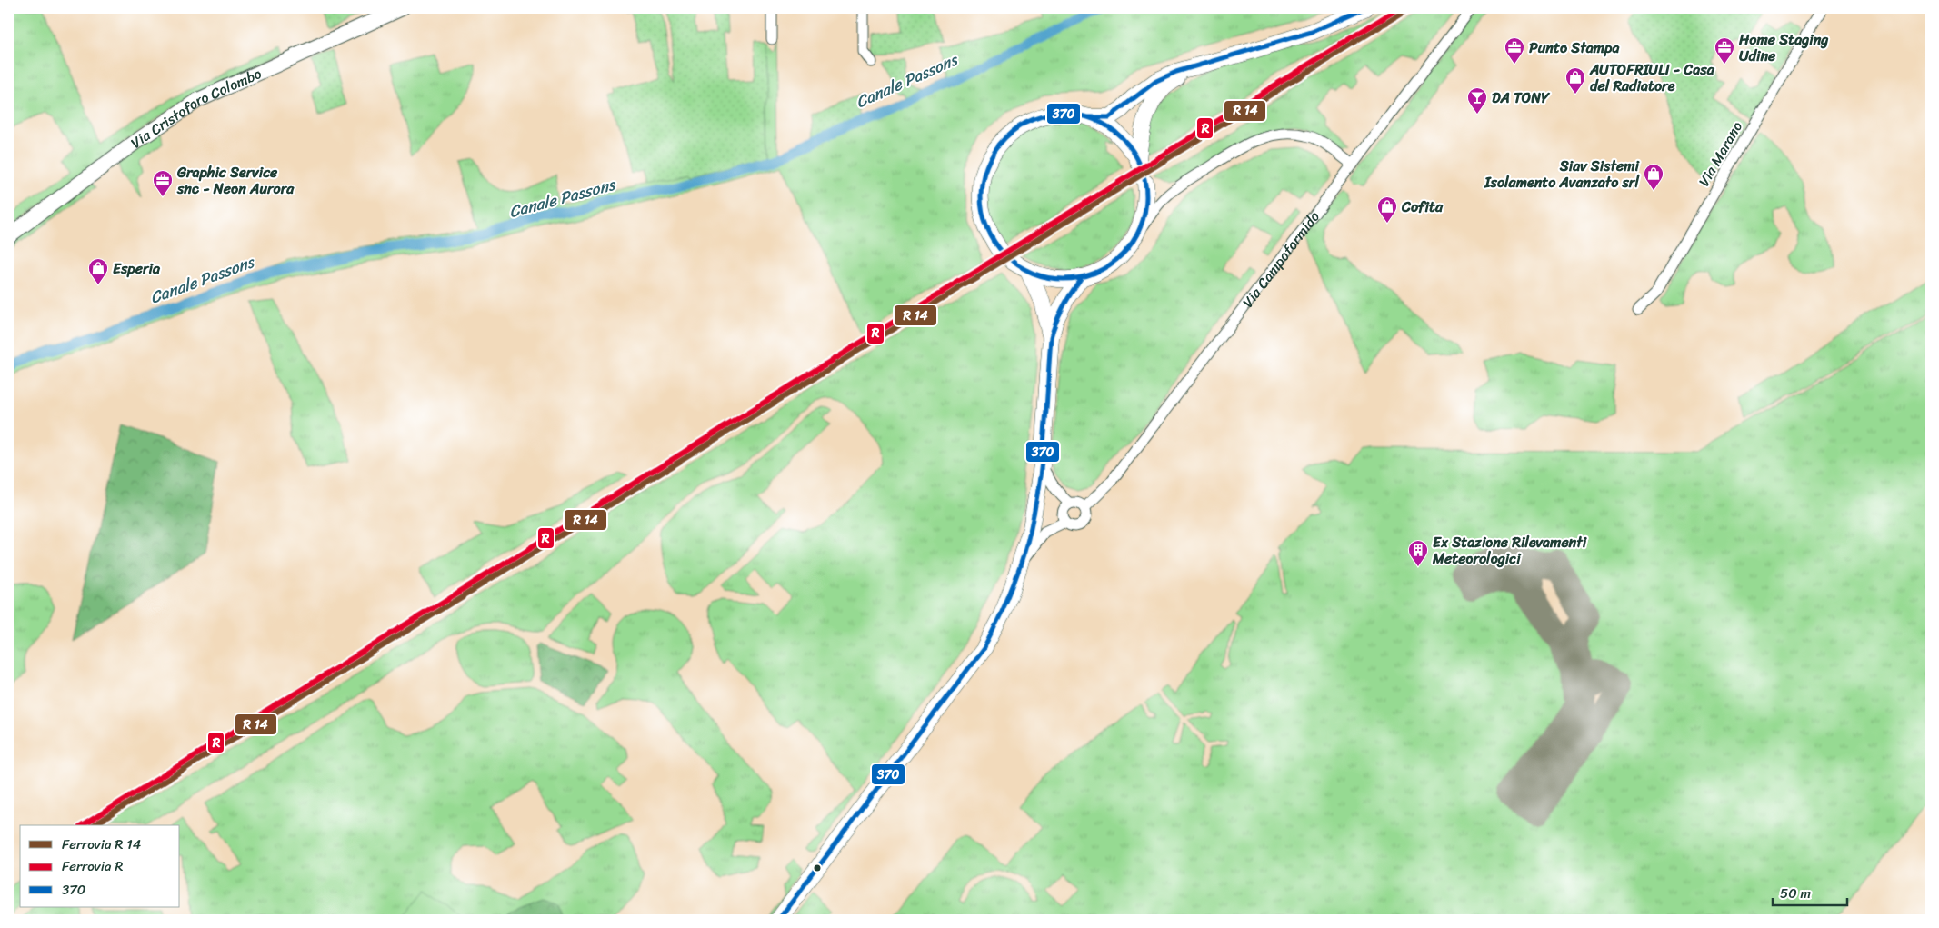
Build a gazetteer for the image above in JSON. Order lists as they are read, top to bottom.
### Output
{
  "streets": {
    "main road": ["Via Cristoforo Colombo"],
    "street": ["Via Marano", "Via Campoformido"]
  },
  "water": ["Canale Passons"],
  "places": {
    "office": ["Punto Stampa", "Home Staging Udine", "Graphic Service snc - Neon Aurora"],
    "shop": [
      "AUTOFRIULI - Casa del Radiatore",
      "Siav Sistemi Isolamento Avanzato srl",
      "Cofita",
      "Esperia"
    ],
    "bar": ["DA TONY"],
    "building": ["Ex Stazione Rilevamenti Meteorologici"]
  },
  "lines": ["rail line R", "transit line 370"],
  "legend": ["Ferrovia R 14", "Ferrovia R", "370"],
  "scale_bar": "50 m"
}
